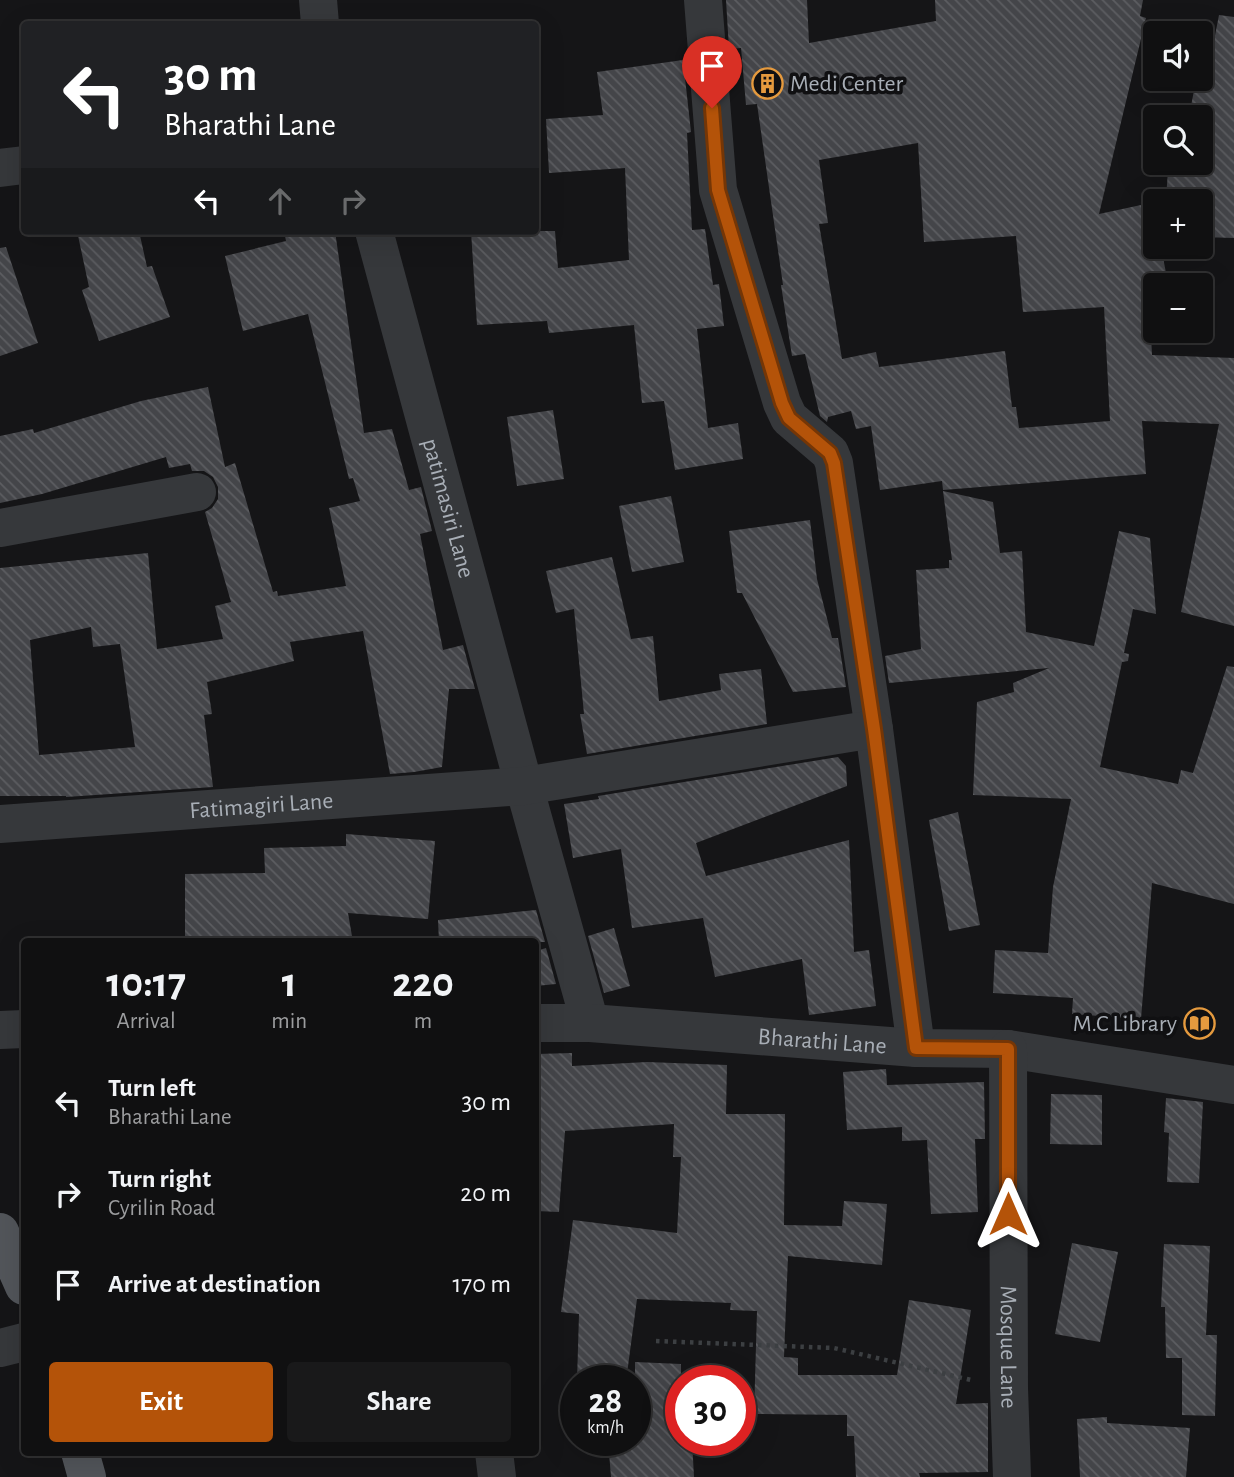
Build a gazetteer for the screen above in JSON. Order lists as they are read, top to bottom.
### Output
{
  "streets": {
    "street": [
      "patimasiri Lane",
      "Fatimagiri Lane",
      "Bharathi Lane",
      "Mosque Lane"
    ]
  },
  "crossings": [
    ["patimasiri Lane", "Fatimagiri Lane"],
    ["patimasiri Lane", "Bharathi Lane"],
    ["Bharathi Lane", "Mosque Lane"]
  ],
  "places": {
    "building": ["Medi Center"],
    "library": ["M.C Library"]
  },
  "page": {
    "map_buttons": ["+", "−"],
    "turn": ["30 m", "Bharathi Lane"],
    "eta": [
      "10:17",
      "Arrival",
      "1",
      "min",
      "220",
      "m"
    ],
    "list": [
      {
        "name": "Turn left",
        "note": "Bharathi Lane",
        "value": "30 m"
      },
      {
        "name": "Turn right",
        "note": "Cyrilin Road",
        "value": "20 m"
      },
      {
        "name": "Arrive at destination",
        "value": "170 m"
      }
    ],
    "buttons": ["Exit", "Share"],
    "speed": "28 km/h",
    "limit": "30"
  }
}
